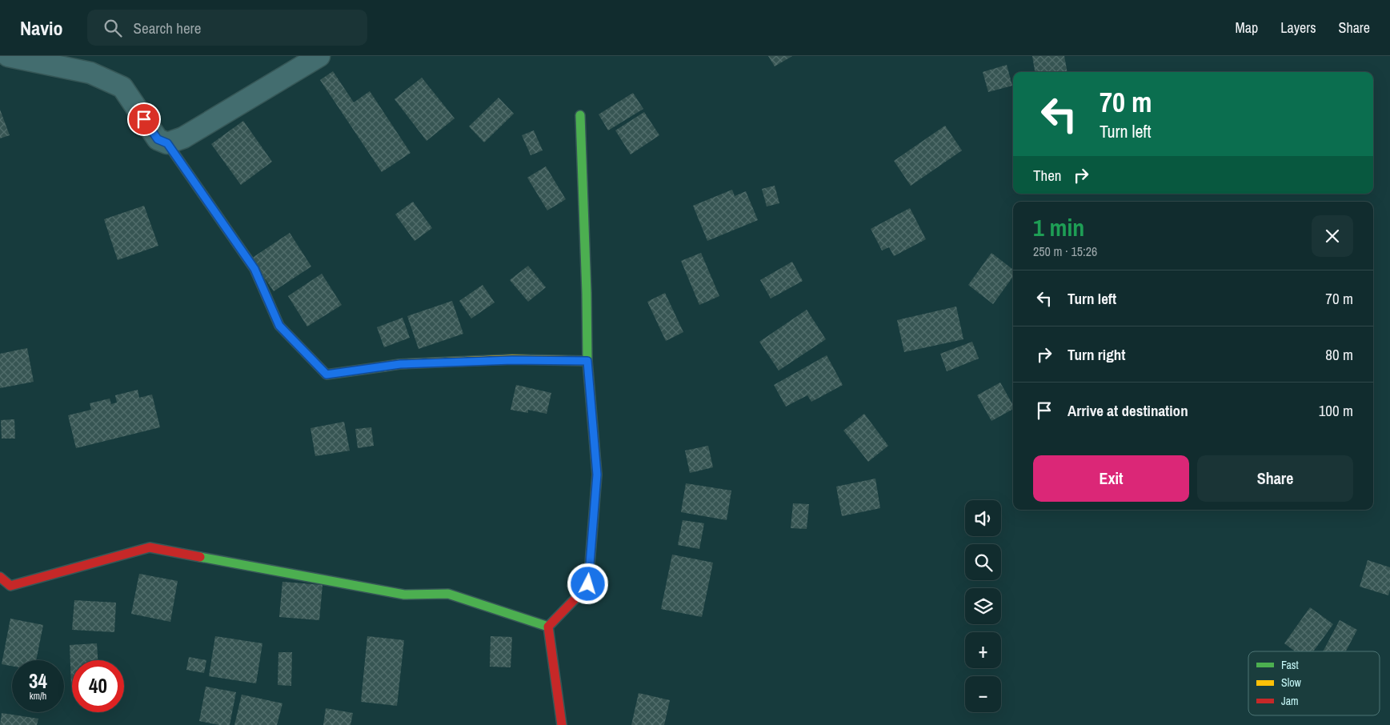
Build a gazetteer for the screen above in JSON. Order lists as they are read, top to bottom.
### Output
{
  "legend": ["Fast", "Slow", "Jam"],
  "page": {
    "header": "Navio",
    "search": "Search here",
    "nav": ["Map", "Layers", "Share"],
    "turn": ["70 m", "Turn left"],
    "then": "Then",
    "heading": ["1 min", "250 m · 15:26"],
    "list": [
      {
        "name": "Turn left",
        "value": "70 m"
      },
      {
        "name": "Turn right",
        "value": "80 m"
      },
      {
        "name": "Arrive at destination",
        "value": "100 m"
      }
    ],
    "buttons": ["Exit", "Share"],
    "map_buttons": ["+", "−"],
    "speed": "34 km/h",
    "limit": "40"
  }
}
